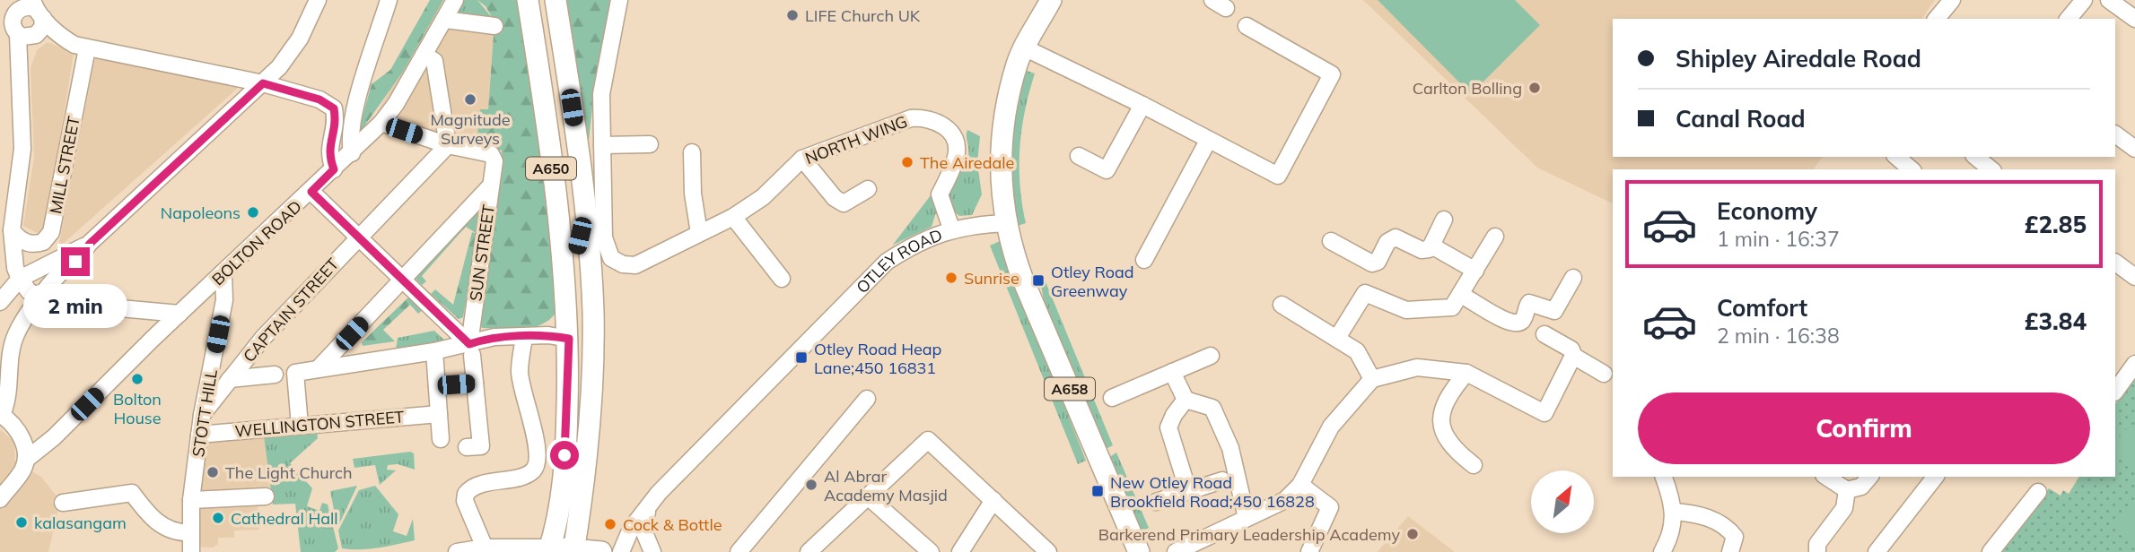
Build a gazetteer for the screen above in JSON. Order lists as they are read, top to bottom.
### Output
{
  "streets": {
    "main road": ["A650", "A658"],
    "street": [
      "NORTH WING",
      "MILL STREET",
      "BOLTON ROAD",
      "SUN STREET",
      "OTLEY ROAD",
      "CAPTAIN STREET",
      "STOTT HILL",
      "WELLINGTON STREET"
    ]
  },
  "crossings": [
    ["NORTH WING", "OTLEY ROAD"],
    ["BOLTON ROAD", "STOTT HILL"],
    ["SUN STREET", "CAPTAIN STREET"],
    ["OTLEY ROAD", "A658"],
    ["CAPTAIN STREET", "STOTT HILL"],
    ["STOTT HILL", "WELLINGTON STREET"]
  ],
  "places": {
    "other": [
      "LIFE Church UK",
      "Carlton Bolling",
      "Magnitude Surveys",
      "The Airedale",
      "Napoleons",
      "Sunrise",
      "Bolton House",
      "The Light Church",
      "Al Abrar Academy Masjid",
      "Cathedral Hall",
      "kalasangam",
      "Cock & Bottle",
      "Barkerend Primary Leadership Academy"
    ],
    "transit": ["Otley Road Greenway", "Otley Road Heap Lane;450 16831", "New Otley Road Brookfield Road;450 16828"]
  },
  "north": "top right",
  "page": {
    "banner": ["Shipley Airedale Road", "Canal Road"],
    "list": [
      {
        "name": "Economy",
        "note": "1 min · 16:37",
        "value": "£2.85"
      },
      {
        "name": "Comfort",
        "note": "2 min · 16:38",
        "value": "£3.84"
      }
    ],
    "bubble": "2 min",
    "buttons": "Confirm"
  }
}
